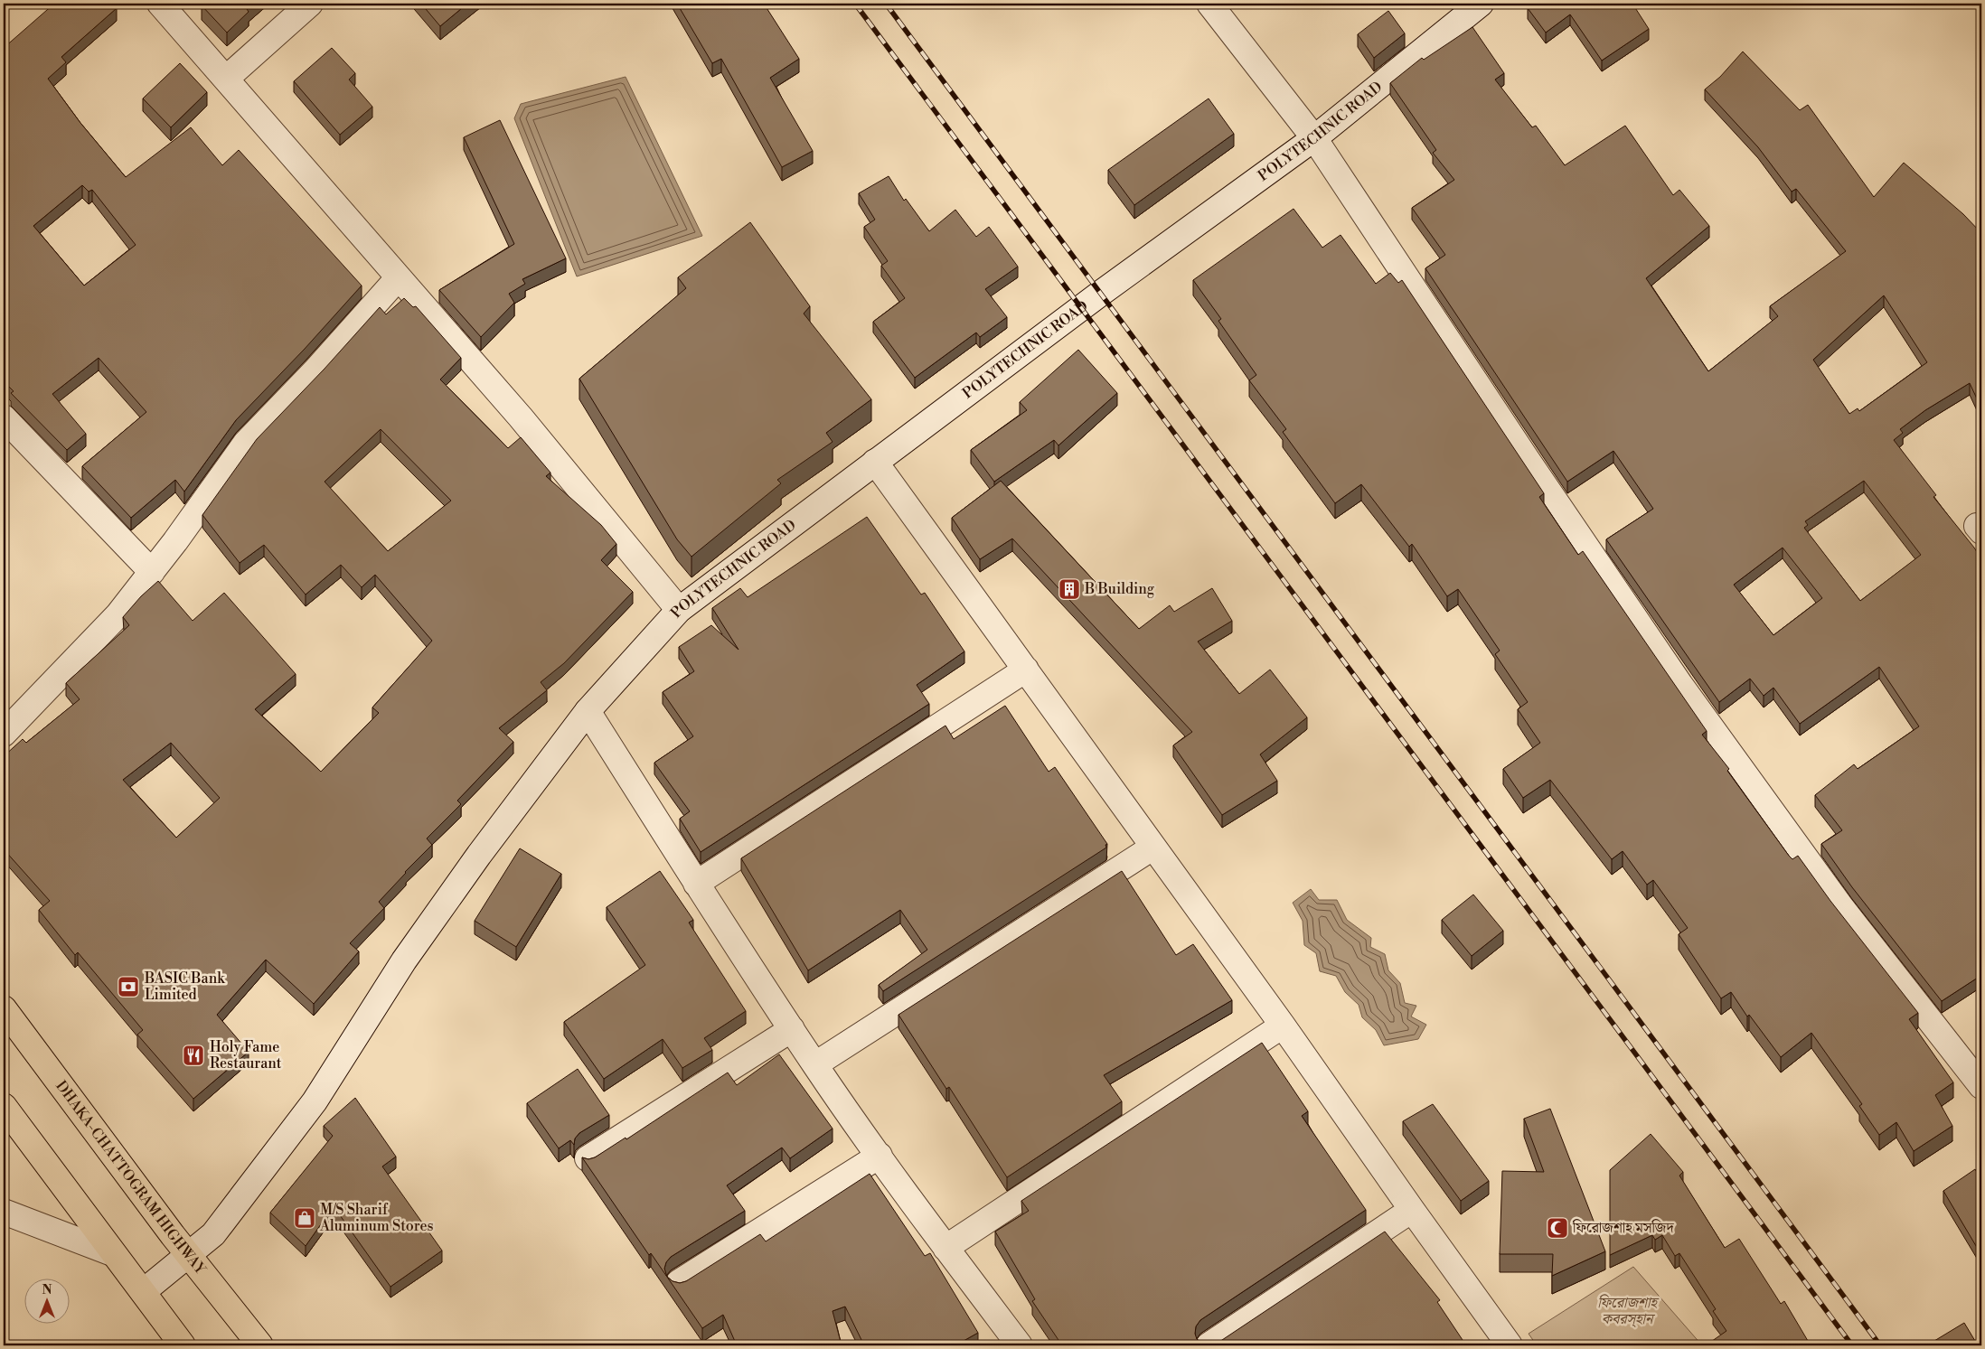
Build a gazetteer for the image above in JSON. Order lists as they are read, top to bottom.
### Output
{
  "streets": {
    "highway": ["DHAKA-CHATTOGRAM HIGHWAY"],
    "street": ["POLYTECHNIC ROAD"]
  },
  "crossings": [
    ["POLYTECHNIC ROAD", "DHAKA-CHATTOGRAM HIGHWAY"]
  ],
  "parks": ["ফিরোজশাহ কবরস্হান"],
  "places": {
    "building": ["B Building"],
    "bank": ["BASIC Bank Limited"],
    "restaurant": ["Holy Fame Restaurant"],
    "shop": ["M/S Sharif Aluminum Stores"],
    "mosque": ["ফিরোজশাহ মসজিদ"]
  },
  "north": "top"
}
